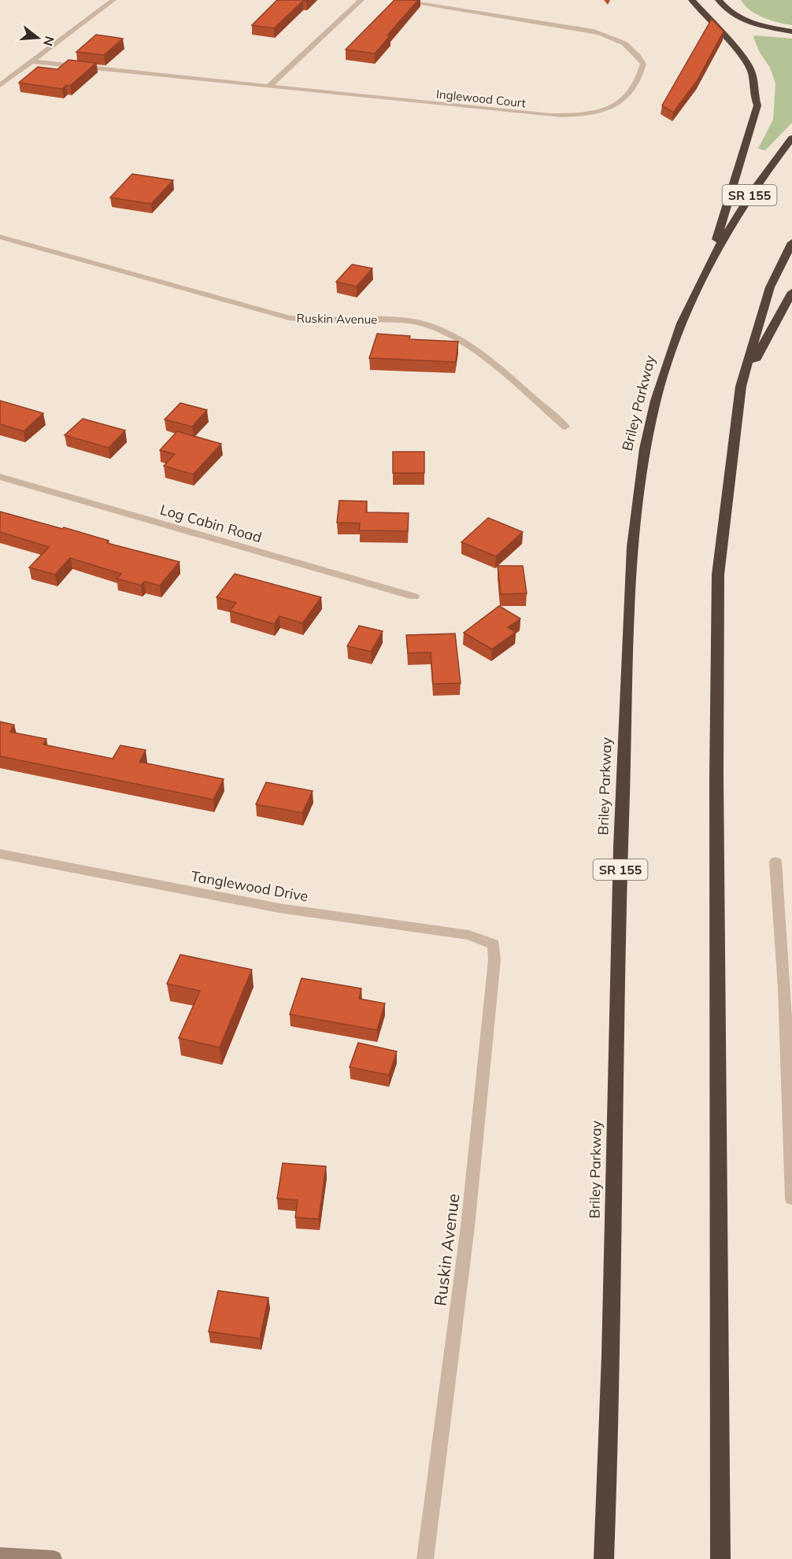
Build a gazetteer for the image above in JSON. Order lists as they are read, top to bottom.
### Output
{
  "streets": {
    "highway": ["SR 155", "Briley Parkway"],
    "street": [
      "Inglewood Court",
      "Ruskin Avenue",
      "Log Cabin Road",
      "Tanglewood Drive"
    ]
  },
  "crossings": [
    ["Ruskin Avenue", "Tanglewood Drive"]
  ],
  "north": "right"
}
